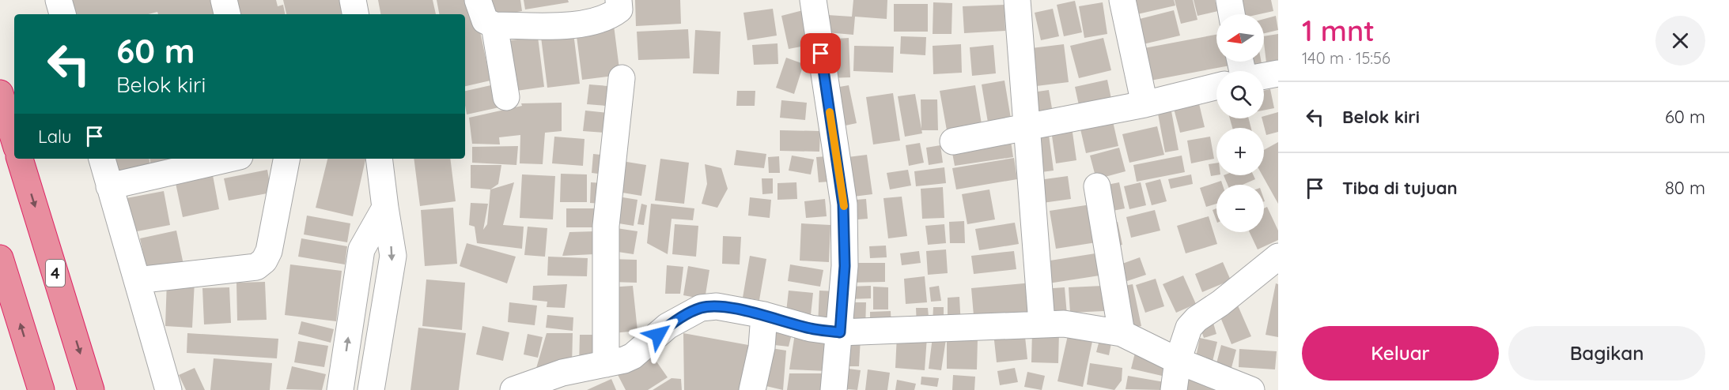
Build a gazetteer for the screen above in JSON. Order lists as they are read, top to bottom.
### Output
{
  "streets": {
    "highway": ["4"]
  },
  "north": "left",
  "page": {
    "heading": ["1 mnt", "140 m · 15:56"],
    "map_buttons": ["+", "−"],
    "turn": ["60 m", "Belok kiri"],
    "list": [
      {
        "name": "Belok kiri",
        "value": "60 m"
      },
      {
        "name": "Tiba di tujuan",
        "value": "80 m"
      }
    ],
    "then": "Lalu",
    "buttons": ["Keluar", "Bagikan"]
  }
}
